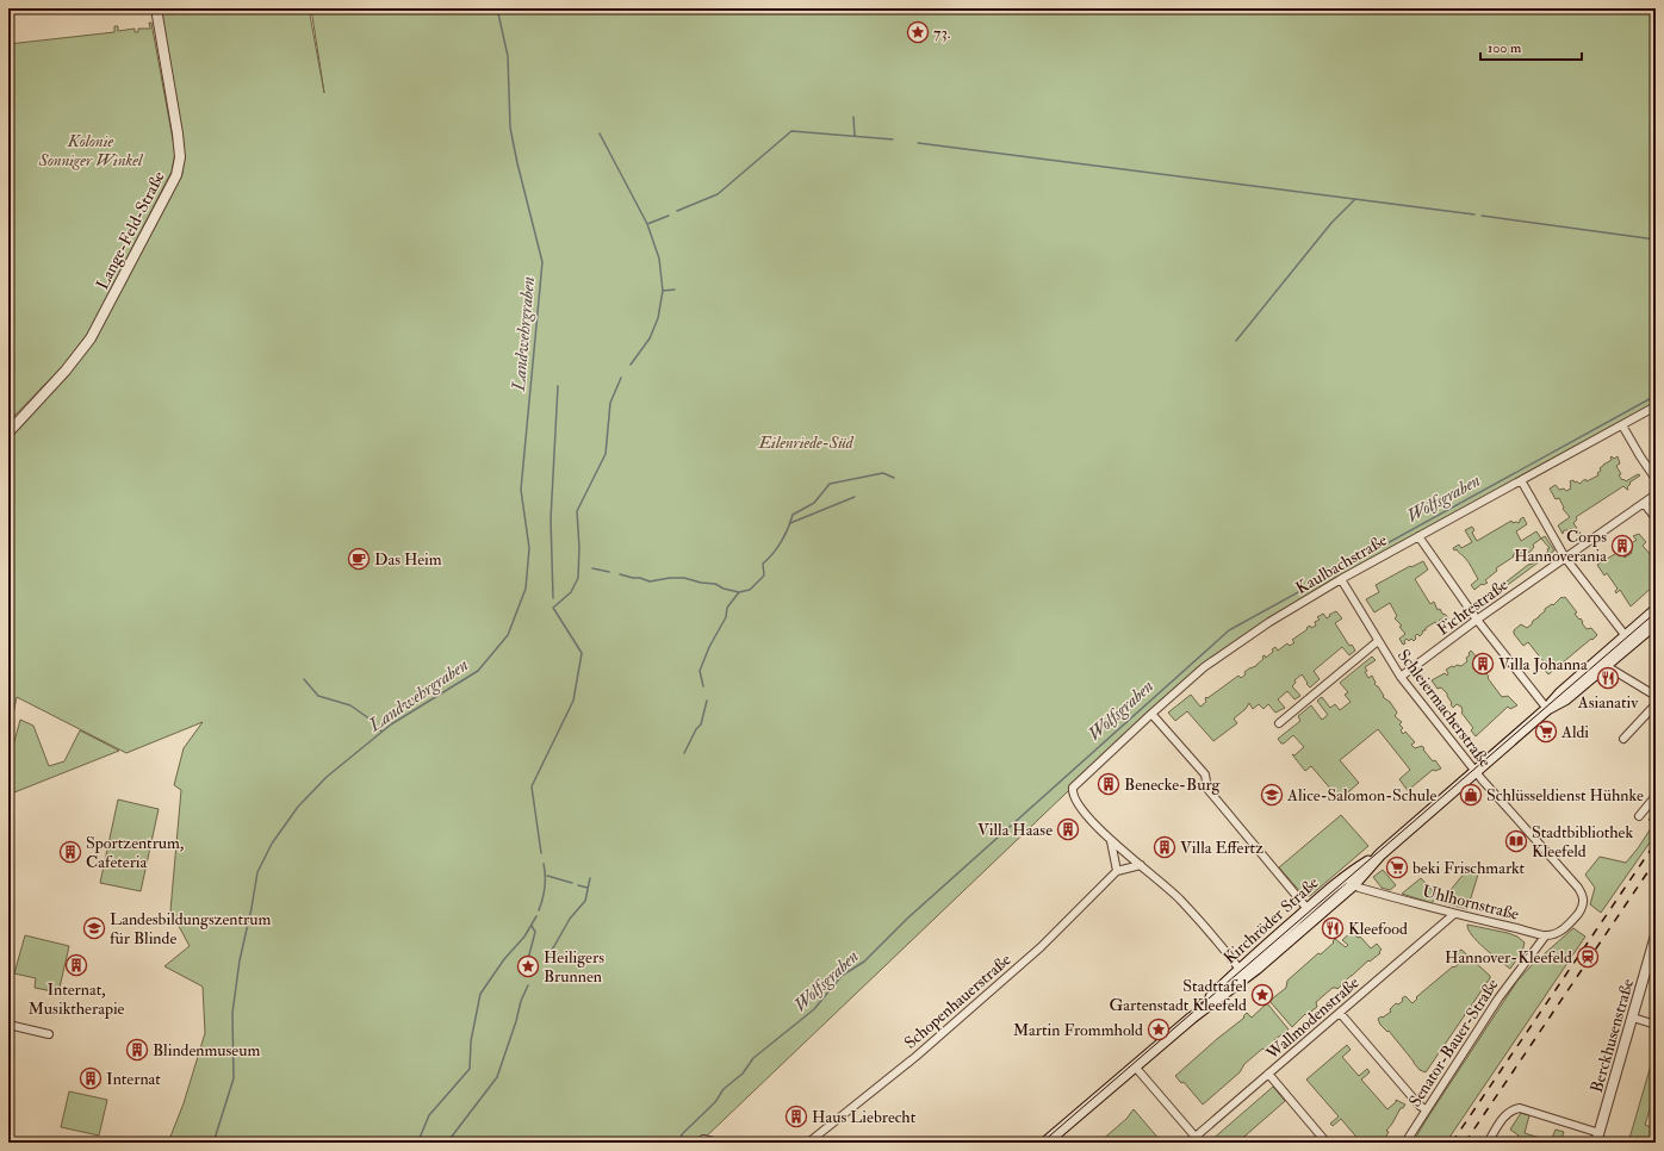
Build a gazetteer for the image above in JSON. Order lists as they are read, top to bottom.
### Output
{
  "streets": {
    "main road": ["Kirchröder Straße"],
    "street": [
      "Lange-Feld-Straße",
      "Kaulbachstraße",
      "Fichtestraße",
      "Schleiermacherstraße",
      "Uhlhornstraße",
      "Schopenhauerstraße",
      "Wallmodenstraße",
      "Berckhusenstraße",
      "Senator-Bauer-Straße"
    ]
  },
  "crossings": [
    ["Kaulbachstraße", "Schleiermacherstraße"],
    ["Fichtestraße", "Schleiermacherstraße"],
    ["Schleiermacherstraße", "Uhlhornstraße"],
    ["Schleiermacherstraße", "Kirchröder Straße"],
    ["Schleiermacherstraße", "Senator-Bauer-Straße"],
    ["Uhlhornstraße", "Kirchröder Straße"],
    ["Uhlhornstraße", "Wallmodenstraße"],
    ["Uhlhornstraße", "Senator-Bauer-Straße"]
  ],
  "water": ["Landwehrgraben", "Wolfsgraben"],
  "parks": ["Kolonie Sonniger Winkel", "Eilenriede-Süd"],
  "places": {
    "place": [
      "73.",
      "Heiligers Brunnen",
      "Stadttafel Gartenstadt Kleefeld",
      "Martin Frommhold"
    ],
    "building": [
      "Corps Hannoverania",
      "Villa Johanna",
      "Benecke-Burg",
      "Villa Haase",
      "Villa Effertz",
      "Sportzentrum, Cafeteria",
      "Internat, Musiktherapie",
      "Blindenmuseum",
      "Internat",
      "Haus Liebrecht"
    ],
    "cafe": ["Das Heim"],
    "restaurant": ["Asianativ", "Kleefood"],
    "supermarket": ["Aldi", "beki Frischmarkt"],
    "school or university": ["Alice-Salomon-Schule", "Landesbildungszentrum für Blinde"],
    "shop": ["Schlüsseldienst Hühnke"],
    "library": ["Stadtbibliothek Kleefeld"],
    "station": ["Hannover-Kleefeld"]
  },
  "scale_bar": "100 m"
}
